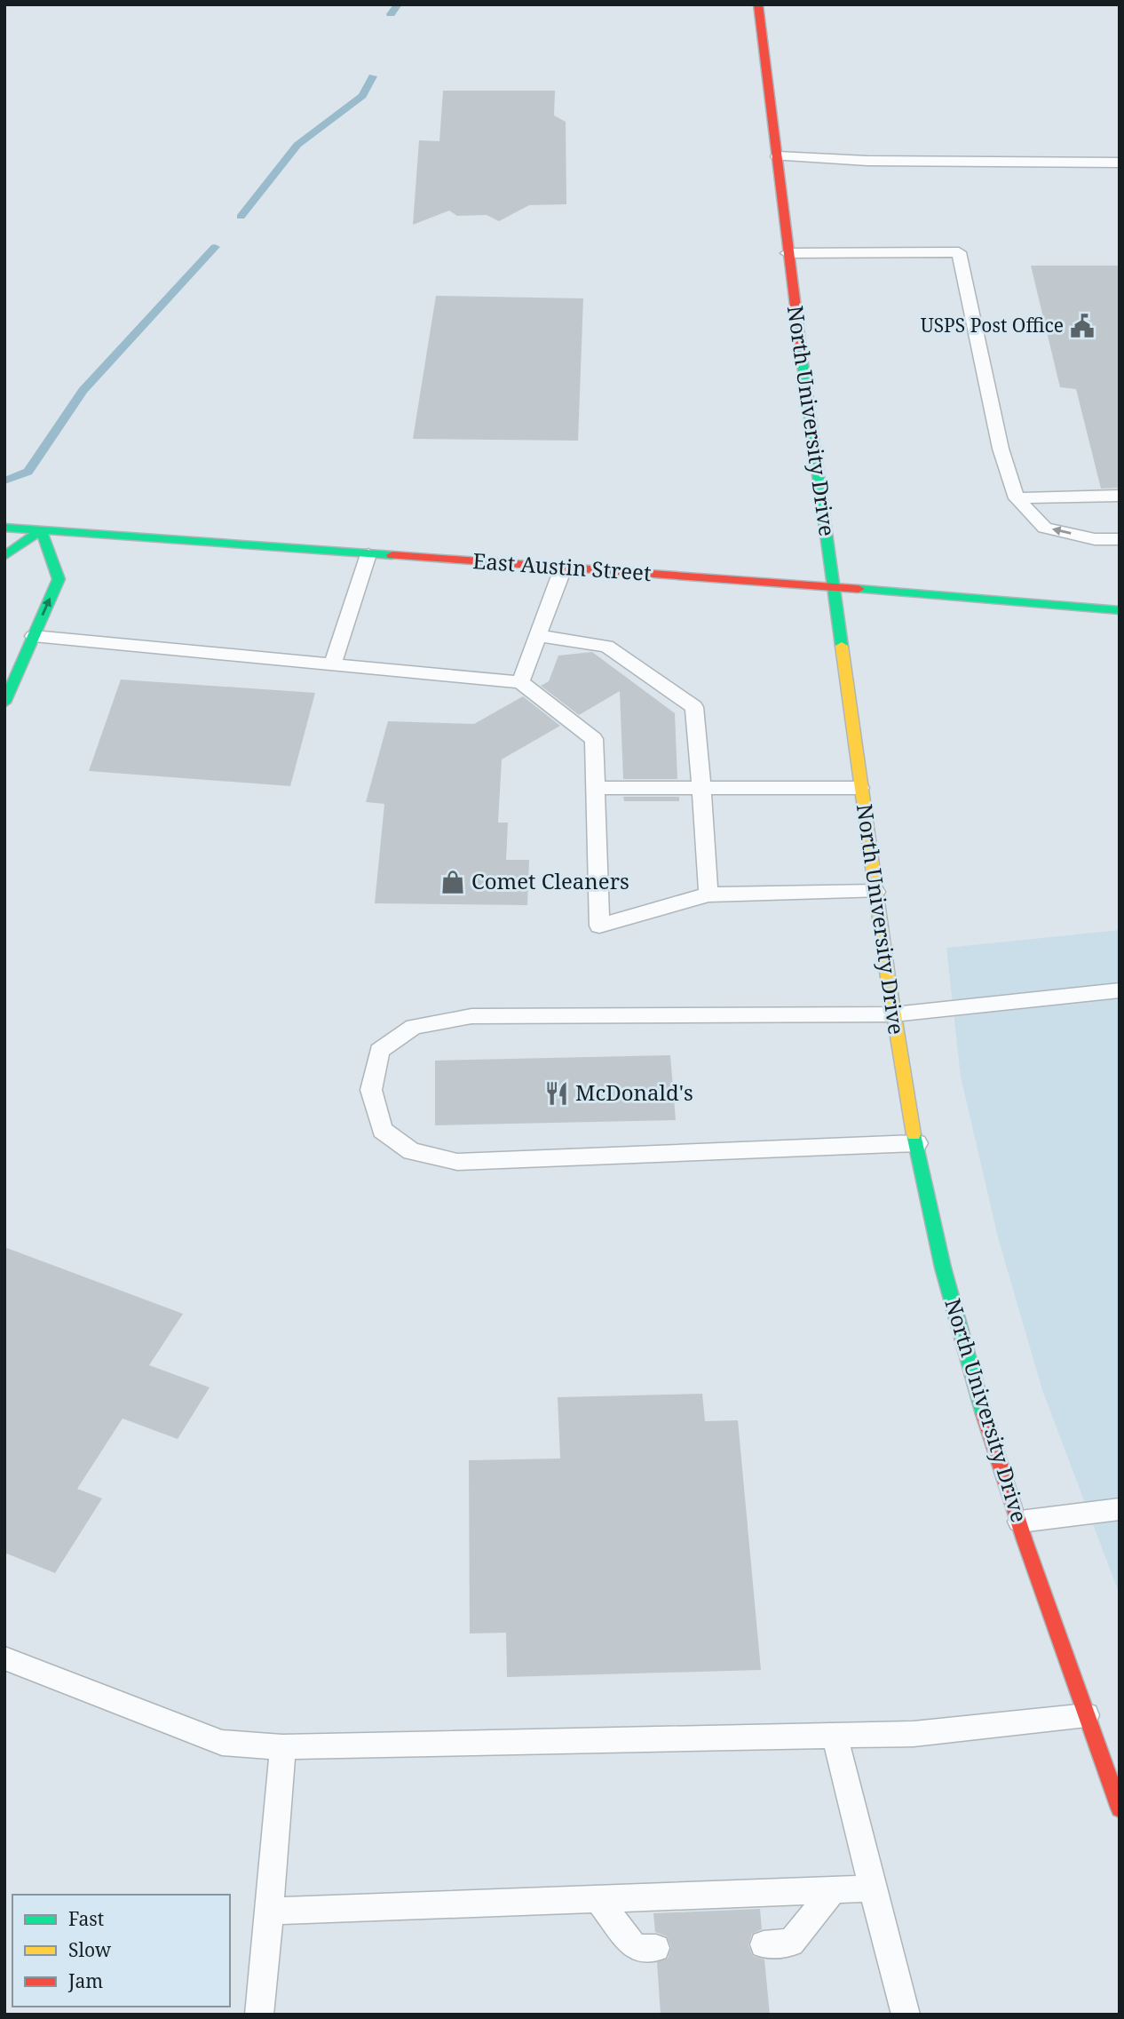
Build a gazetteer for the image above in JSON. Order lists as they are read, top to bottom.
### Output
{
  "streets": {
    "main road": ["North University Drive", "East Austin Street"]
  },
  "crossings": [
    ["North University Drive", "East Austin Street"]
  ],
  "places": {
    "public building": ["USPS Post Office"],
    "shop": ["Comet Cleaners"],
    "restaurant": ["McDonald's"]
  },
  "legend": ["Fast", "Slow", "Jam"]
}
